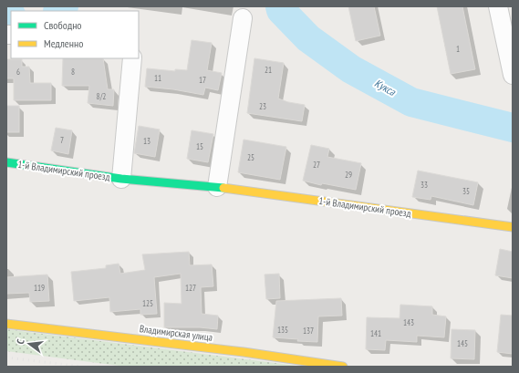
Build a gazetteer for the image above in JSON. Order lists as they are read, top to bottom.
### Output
{
  "streets": {
    "street": ["1-й Владимирский проезд", "Владимирская улица"]
  },
  "water": ["Кукса"],
  "house_numbers": [
    "1",
    "21",
    "6",
    "8",
    "11",
    "17",
    "8/2",
    "23",
    "7",
    "13",
    "15",
    "25",
    "27",
    "29",
    "33",
    "35",
    "119",
    "127",
    "125",
    "143",
    "135",
    "137",
    "141",
    "145"
  ],
  "legend": ["Свободно", "Медленно"],
  "north": "left"
}
